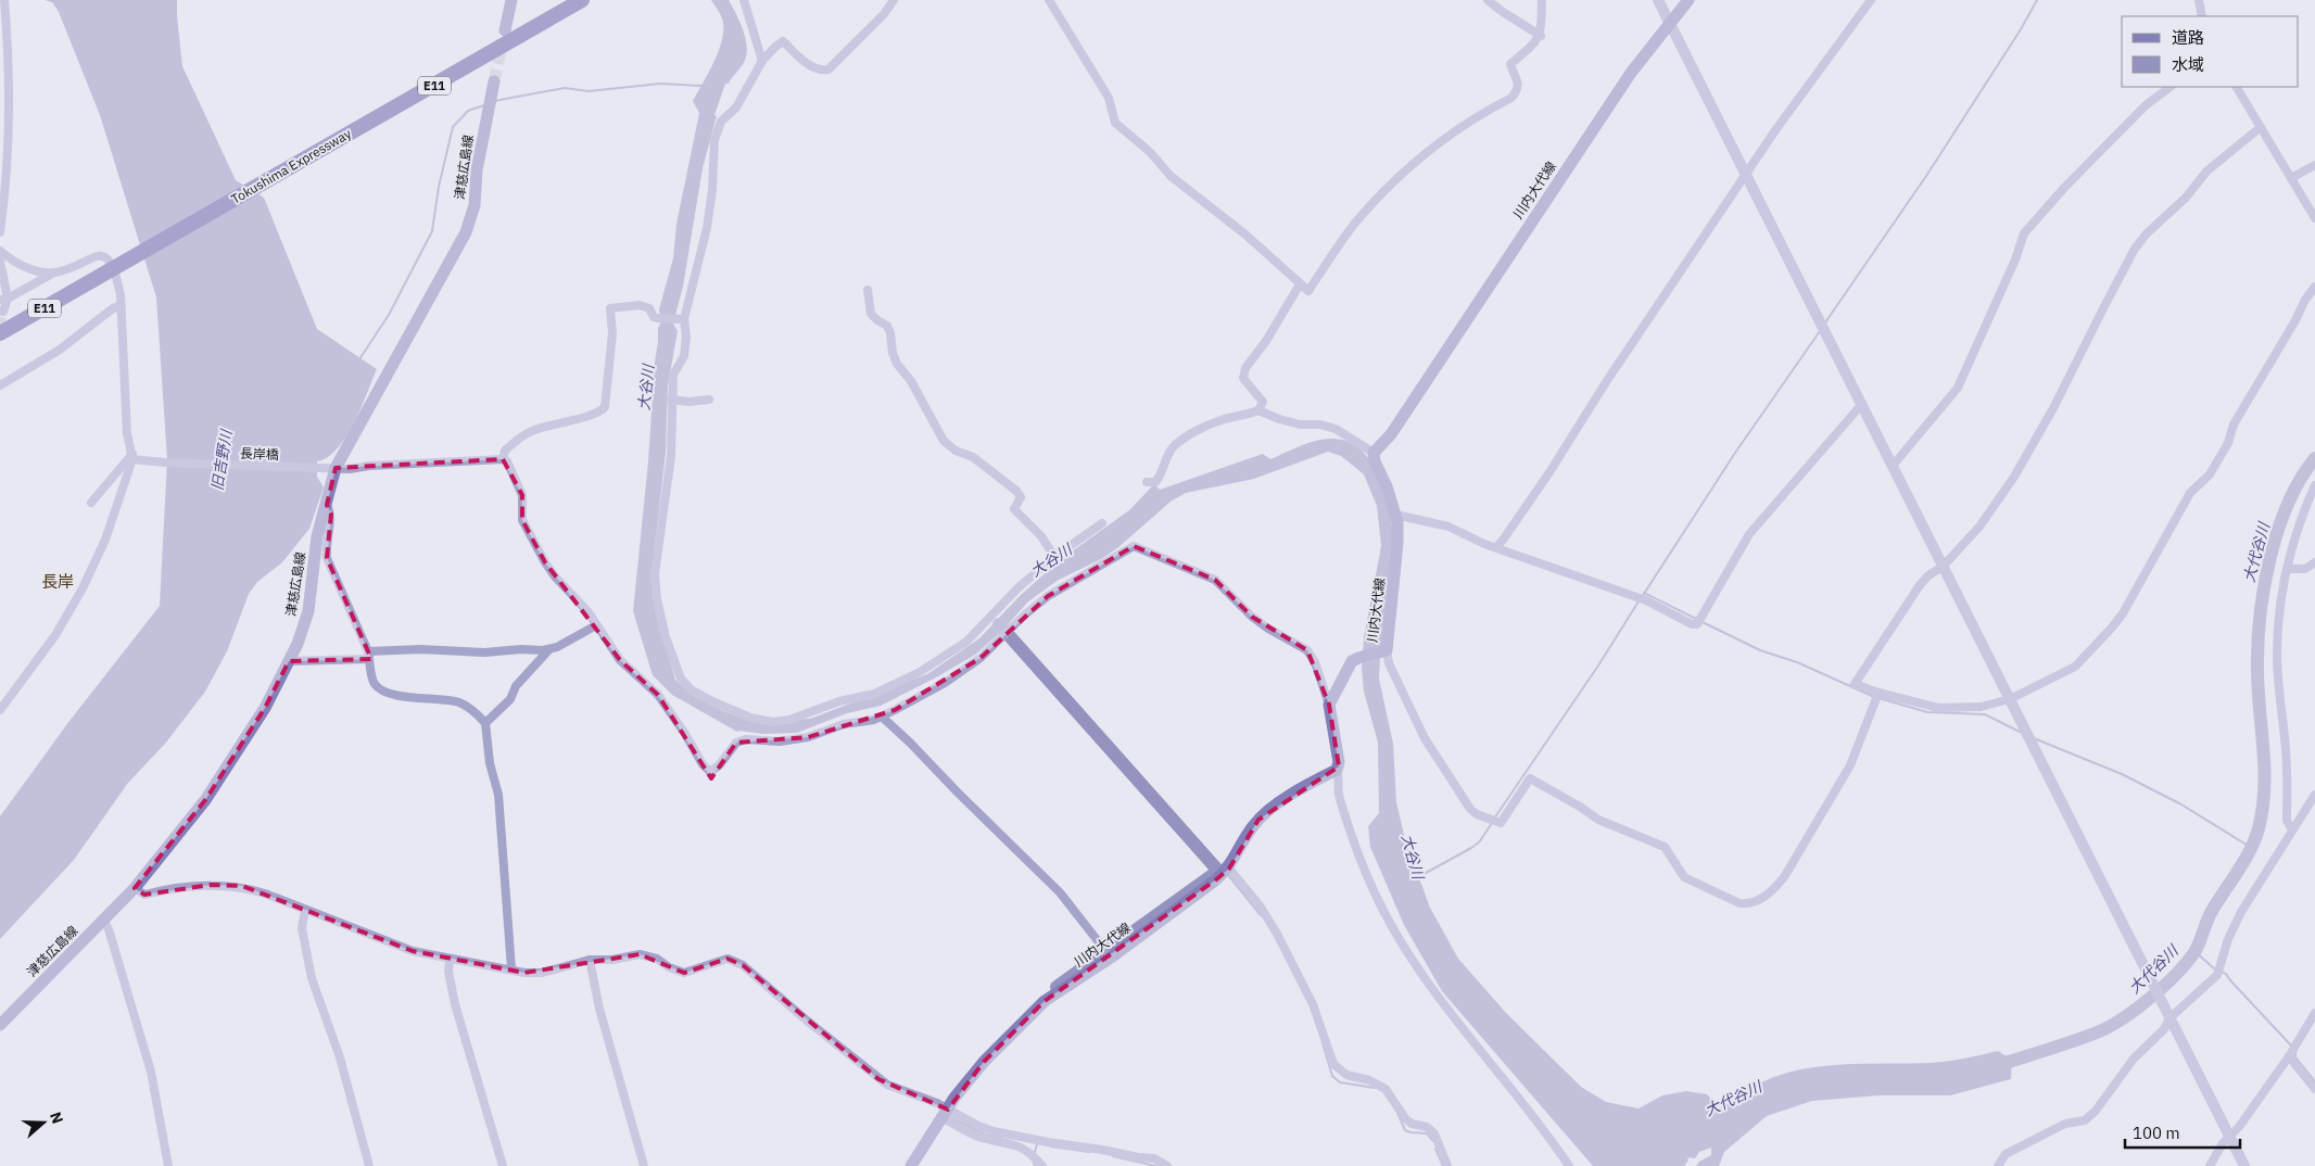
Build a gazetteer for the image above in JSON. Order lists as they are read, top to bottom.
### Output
{
  "streets": {
    "highway": ["E11", "Tokushima Expressway"],
    "main road": ["津慈広島線", "川内大代線"],
    "street": ["長岸橋"]
  },
  "crossings": [
    ["津慈広島線", "長岸橋"]
  ],
  "districts": ["長岸"],
  "water": ["大谷川", "旧吉野川", "大代谷川"],
  "legend": ["道路", "水域"],
  "scale_bar": "100 m",
  "north": "right"
}
